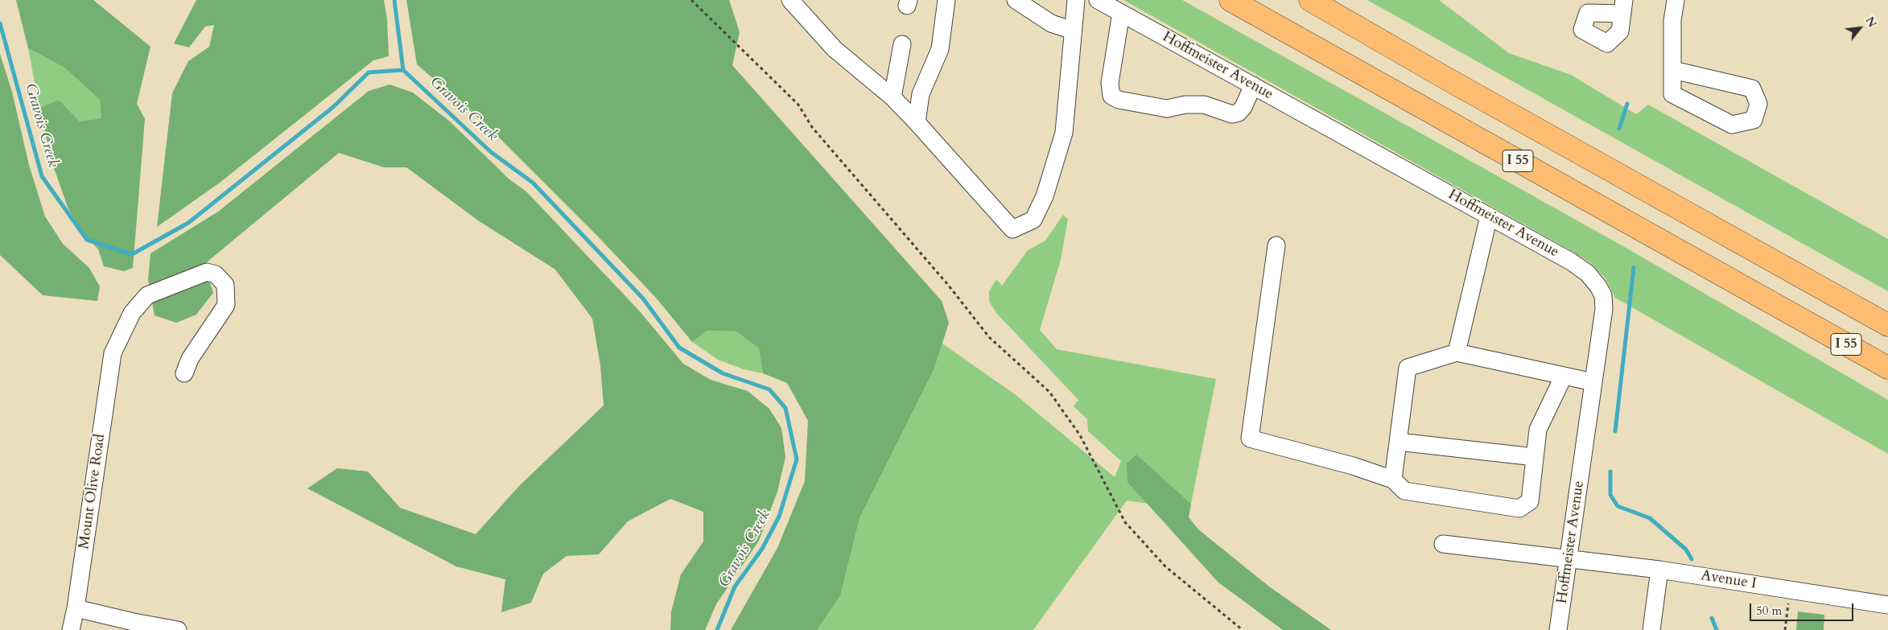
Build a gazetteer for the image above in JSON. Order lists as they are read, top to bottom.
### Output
{
  "streets": {
    "highway": ["I 55"],
    "street": ["Hoffmeister Avenue", "Mount Olive Road", "Avenue I"]
  },
  "crossings": [
    ["Hoffmeister Avenue", "Avenue I"]
  ],
  "water": ["Gravois Creek"],
  "scale_bar": "50 m",
  "north": "top right"
}
